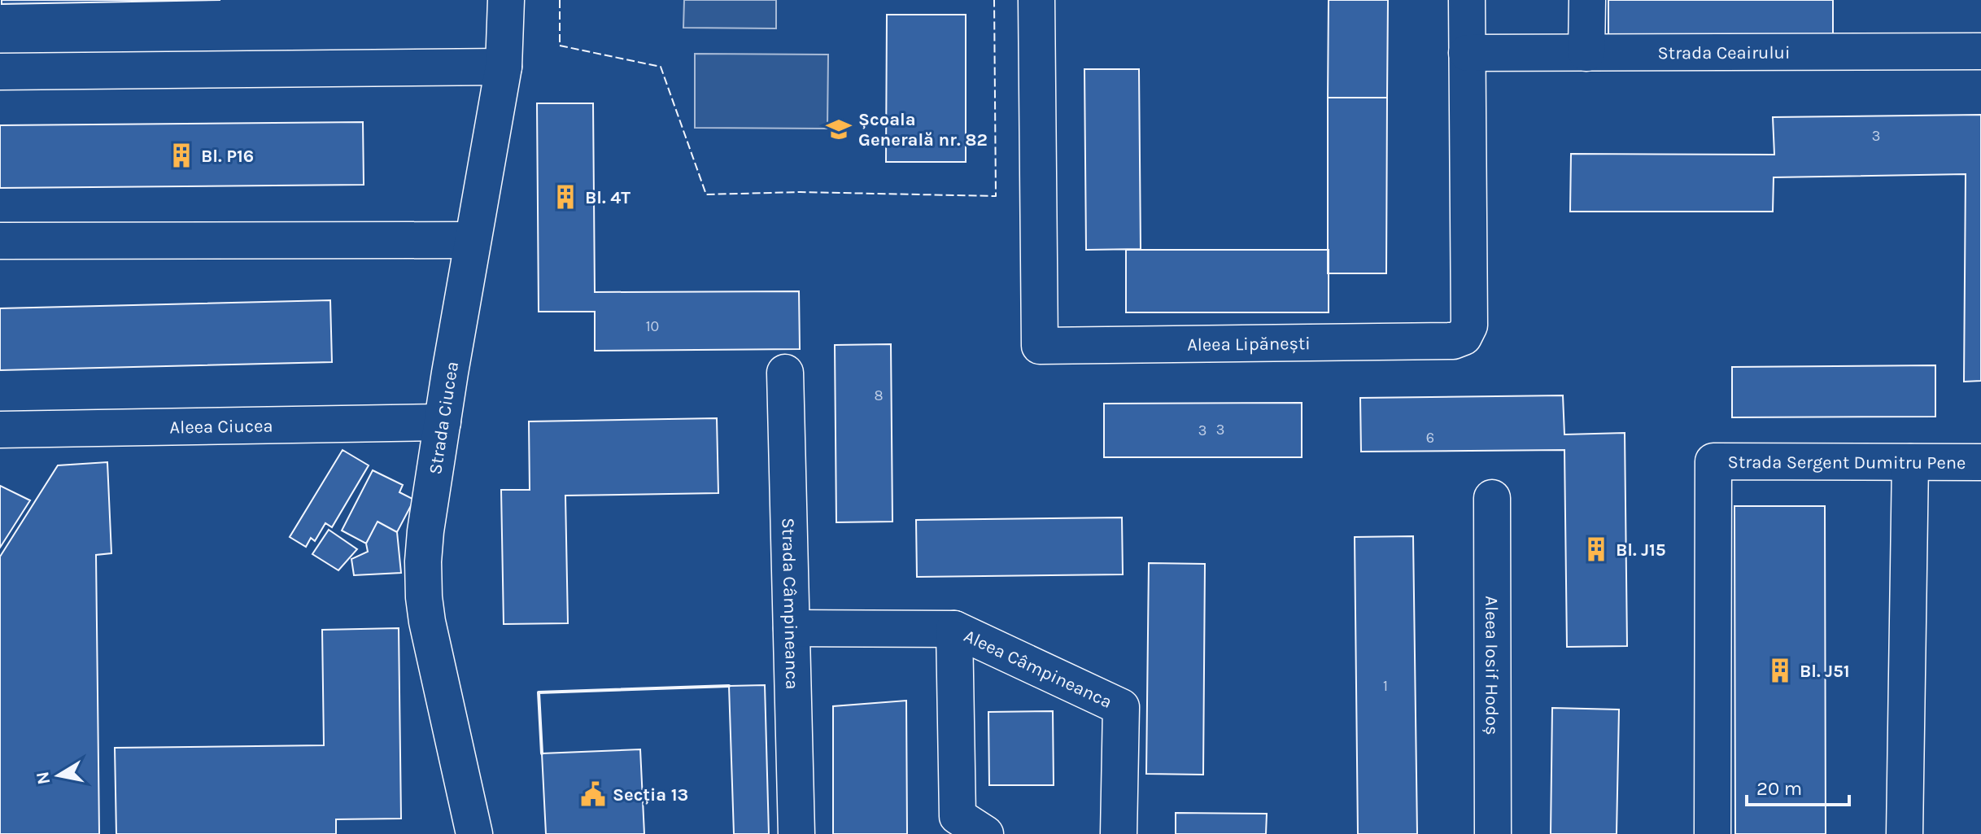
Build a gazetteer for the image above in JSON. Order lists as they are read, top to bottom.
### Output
{
  "streets": {
    "street": [
      "Strada Ceairului",
      "Aleea Lipănești",
      "Strada Ciucea",
      "Aleea Ciucea",
      "Strada Sergent Dumitru Pene",
      "Strada Câmpineanca",
      "Aleea Iosif Hodoș",
      "Aleea Câmpineanca"
    ]
  },
  "crossings": [
    ["Strada Ceairului", "Aleea Lipănești"],
    ["Strada Ciucea", "Aleea Ciucea"],
    ["Strada Câmpineanca", "Aleea Câmpineanca"]
  ],
  "places": {
    "school or university": ["Școala Generală nr. 82"],
    "building": [
      "Bl. P16",
      "Bl. 4T",
      "Bl. J15",
      "Bl. J51"
    ],
    "public building": ["Secția 13"]
  },
  "house_numbers": [
    "3",
    "10",
    "8",
    "3",
    "3",
    "6",
    "1"
  ],
  "scale_bar": "20 m",
  "north": "left"
}
